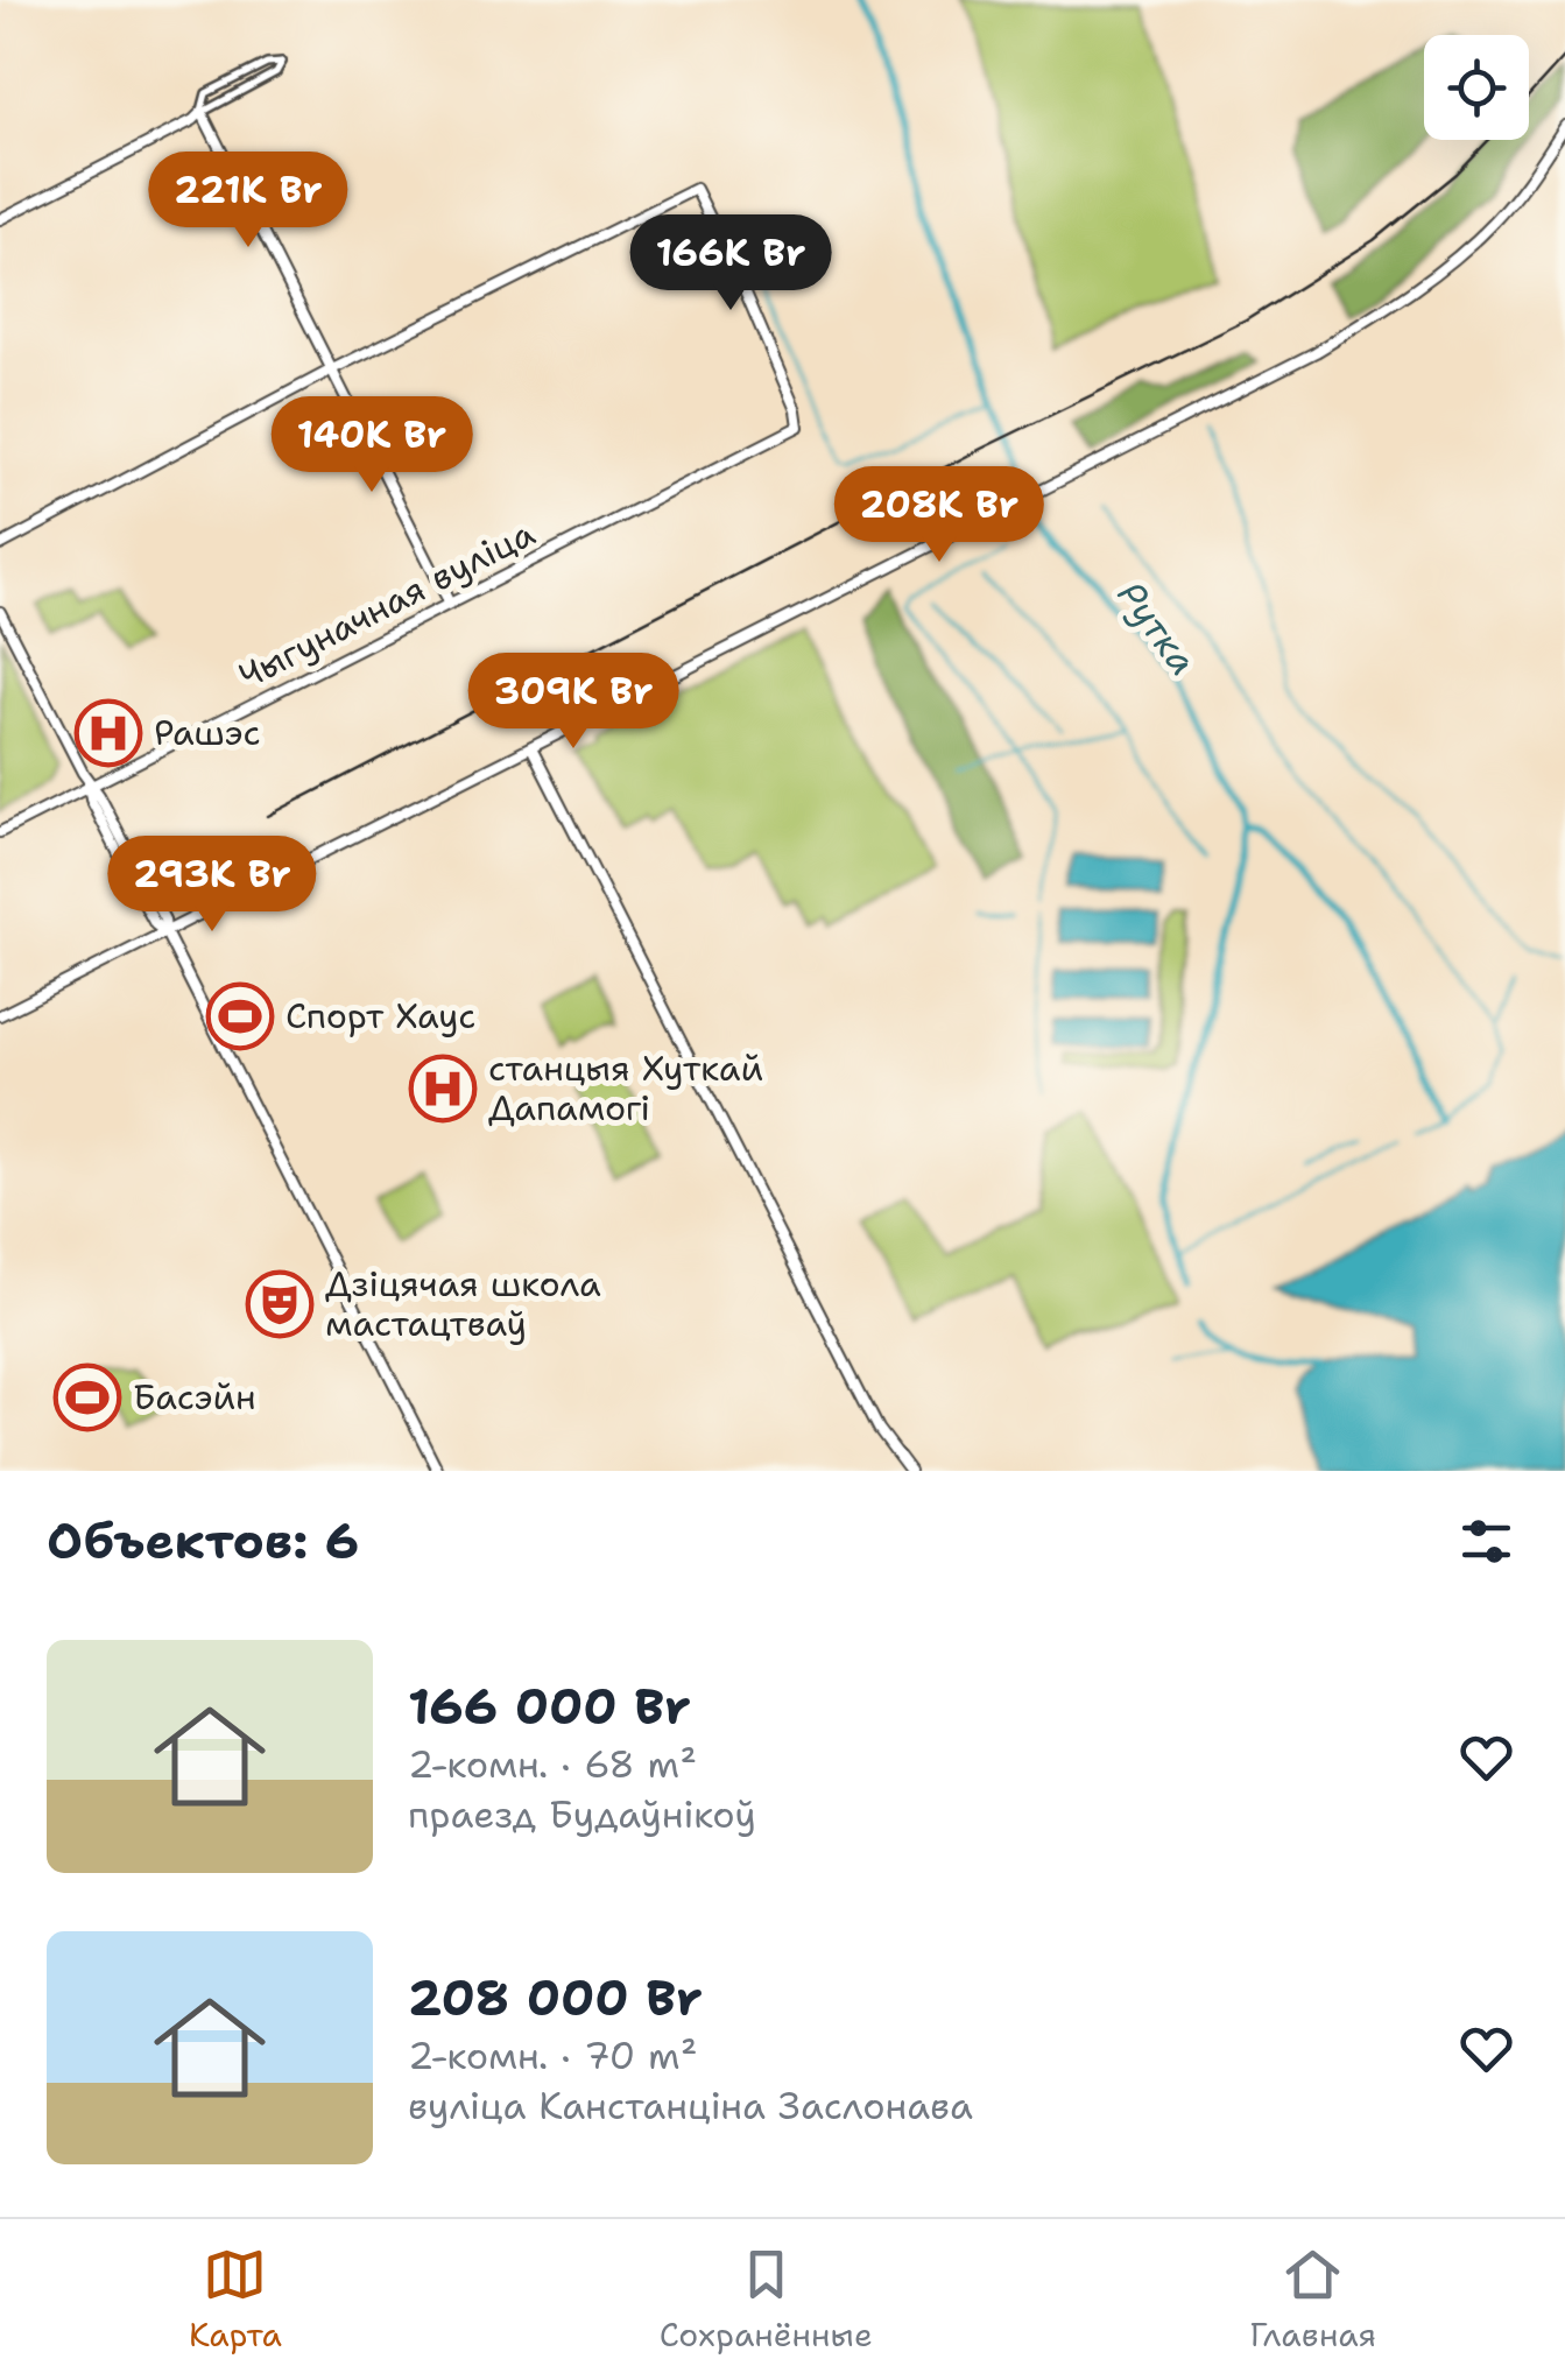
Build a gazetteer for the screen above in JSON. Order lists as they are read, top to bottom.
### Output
{
  "streets": {
    "main road": ["Чыгуначная вуліца"]
  },
  "water": ["Рутка"],
  "places": {
    "hospital": ["Рашэс", "станцыя Хуткай Дапамогі"],
    "sports": ["Спорт Хаус", "Басэйн"],
    "theatre": ["Дзіцячая школа мастацтваў"]
  },
  "page": {
    "price": [
      "221K Br",
      "166K Br",
      "140K Br",
      "208K Br",
      "309K Br",
      "293K Br"
    ],
    "heading": "Объектов: 6",
    "list": [
      {
        "name": "166 000 Br",
        "note": "2-комн. · 68 m² · праезд Будаўнікоў"
      },
      {
        "name": "208 000 Br",
        "note": "2-комн. · 70 m² · вуліца Канстанціна Заслонава"
      }
    ],
    "tabs": ["Карта", "Сохранённые", "Главная"]
  }
}
